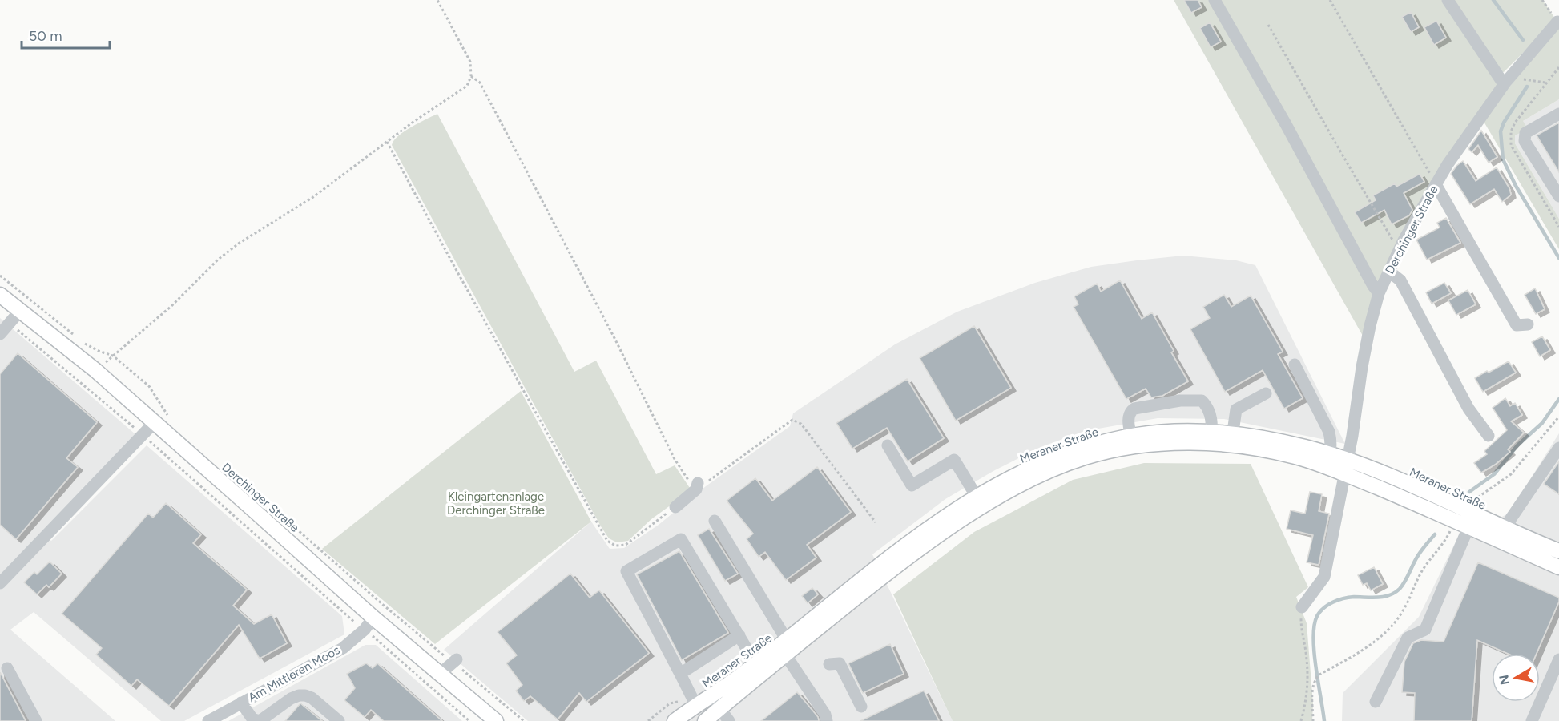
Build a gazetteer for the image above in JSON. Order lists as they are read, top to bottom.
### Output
{
  "streets": {
    "main road": ["Derchinger Straße", "Meraner Straße"],
    "street": ["Am Mittleren Moos"]
  },
  "crossings": [
    ["Derchinger Straße", "Meraner Straße"],
    ["Derchinger Straße", "Am Mittleren Moos"]
  ],
  "parks": ["Kleingartenanlage Derchinger Straße"],
  "scale_bar": "50 m",
  "north": "left"
}
